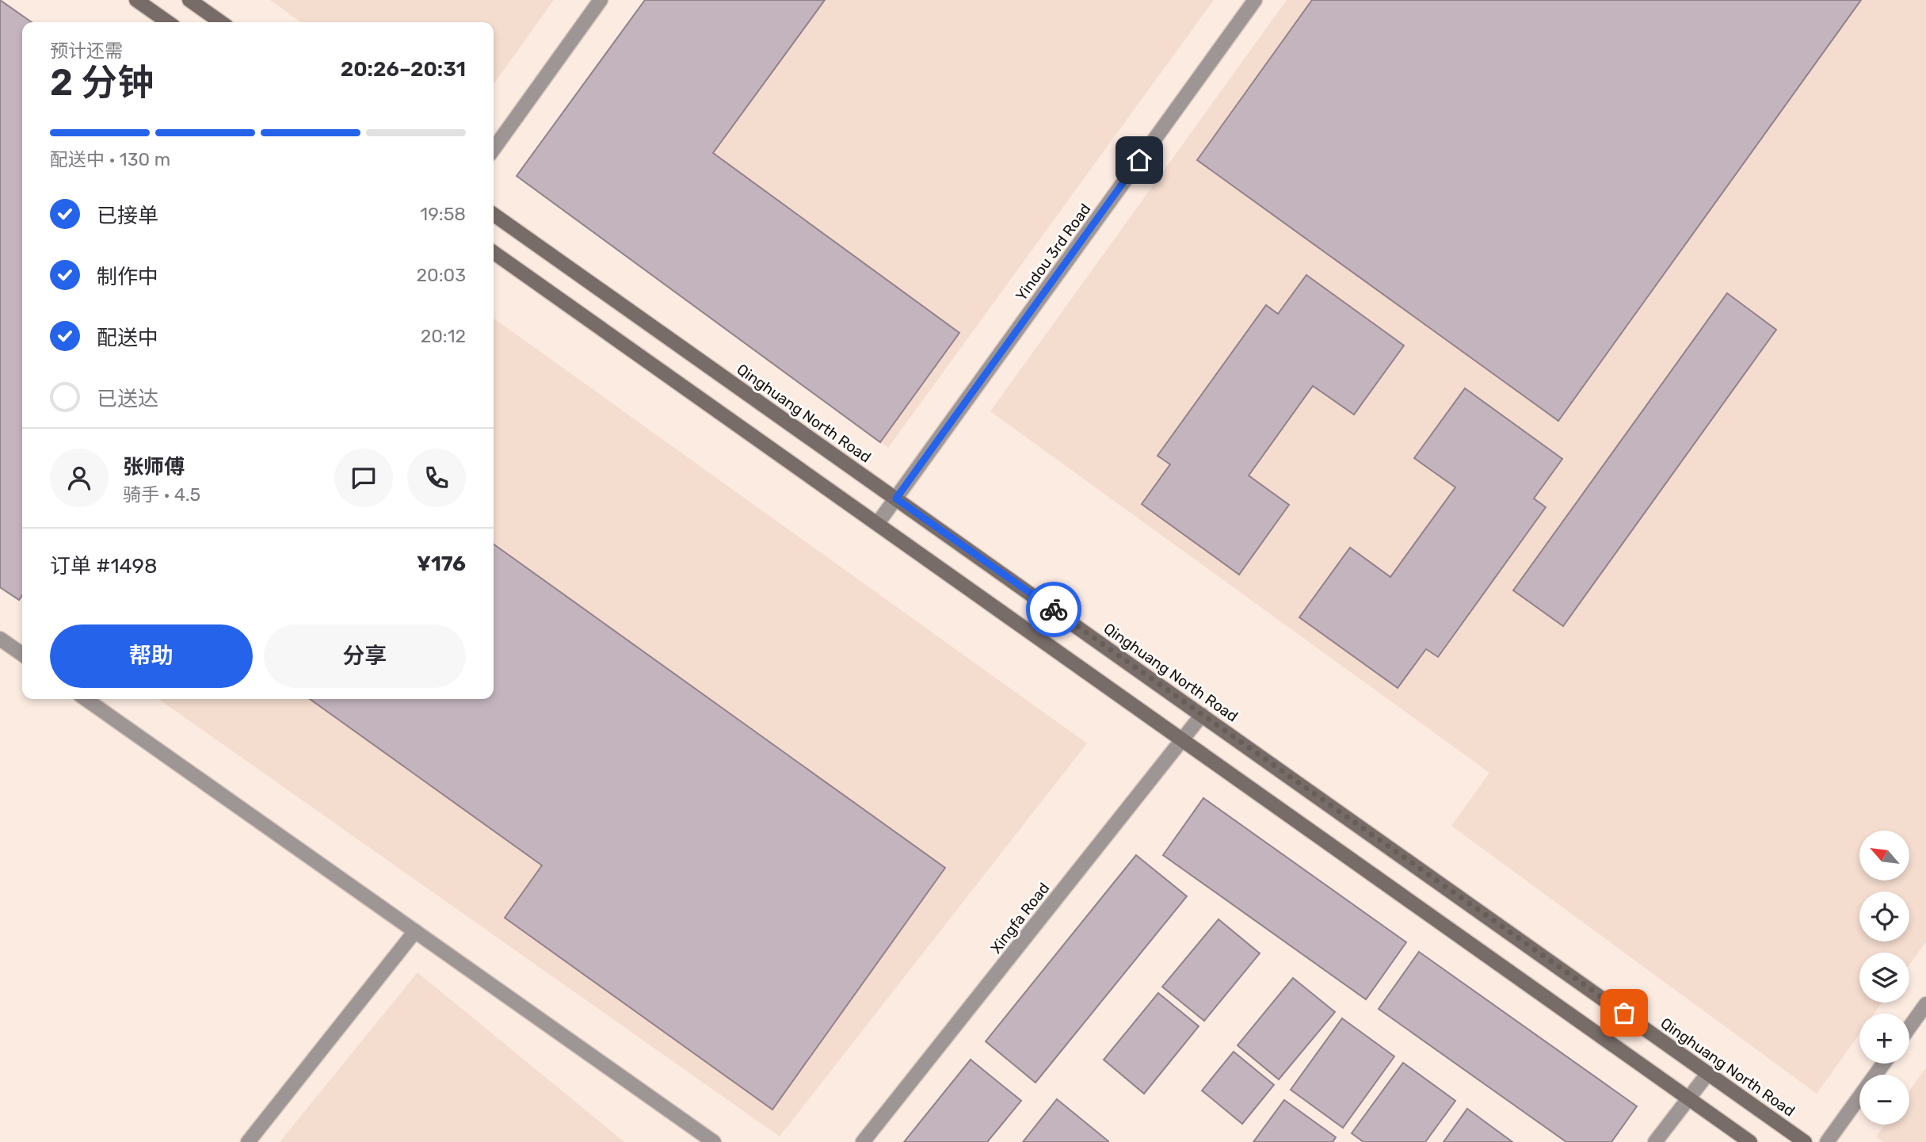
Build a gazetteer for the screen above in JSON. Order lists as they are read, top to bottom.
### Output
{
  "streets": {
    "street": ["Yindou 3rd Road", "Qinghuang North Road", "Xingfa Road"]
  },
  "crossings": [
    ["Yindou 3rd Road", "Qinghuang North Road"],
    ["Qinghuang North Road", "Xingfa Road"]
  ],
  "north": "top left",
  "page": {
    "heading": ["2 分钟", "预计还需", "20:26–20:31"],
    "panel": [
      "张师傅",
      "骑手 · 4.5",
      "订单 #1498",
      "¥176"
    ],
    "bar": "配送中 · 130 m",
    "list": [
      ["已接单", "19:58"],
      ["制作中", "20:03"],
      ["配送中", "20:12"],
      "已送达"
    ],
    "buttons": ["帮助", "分享"],
    "map_buttons": ["+", "−"]
  }
}
